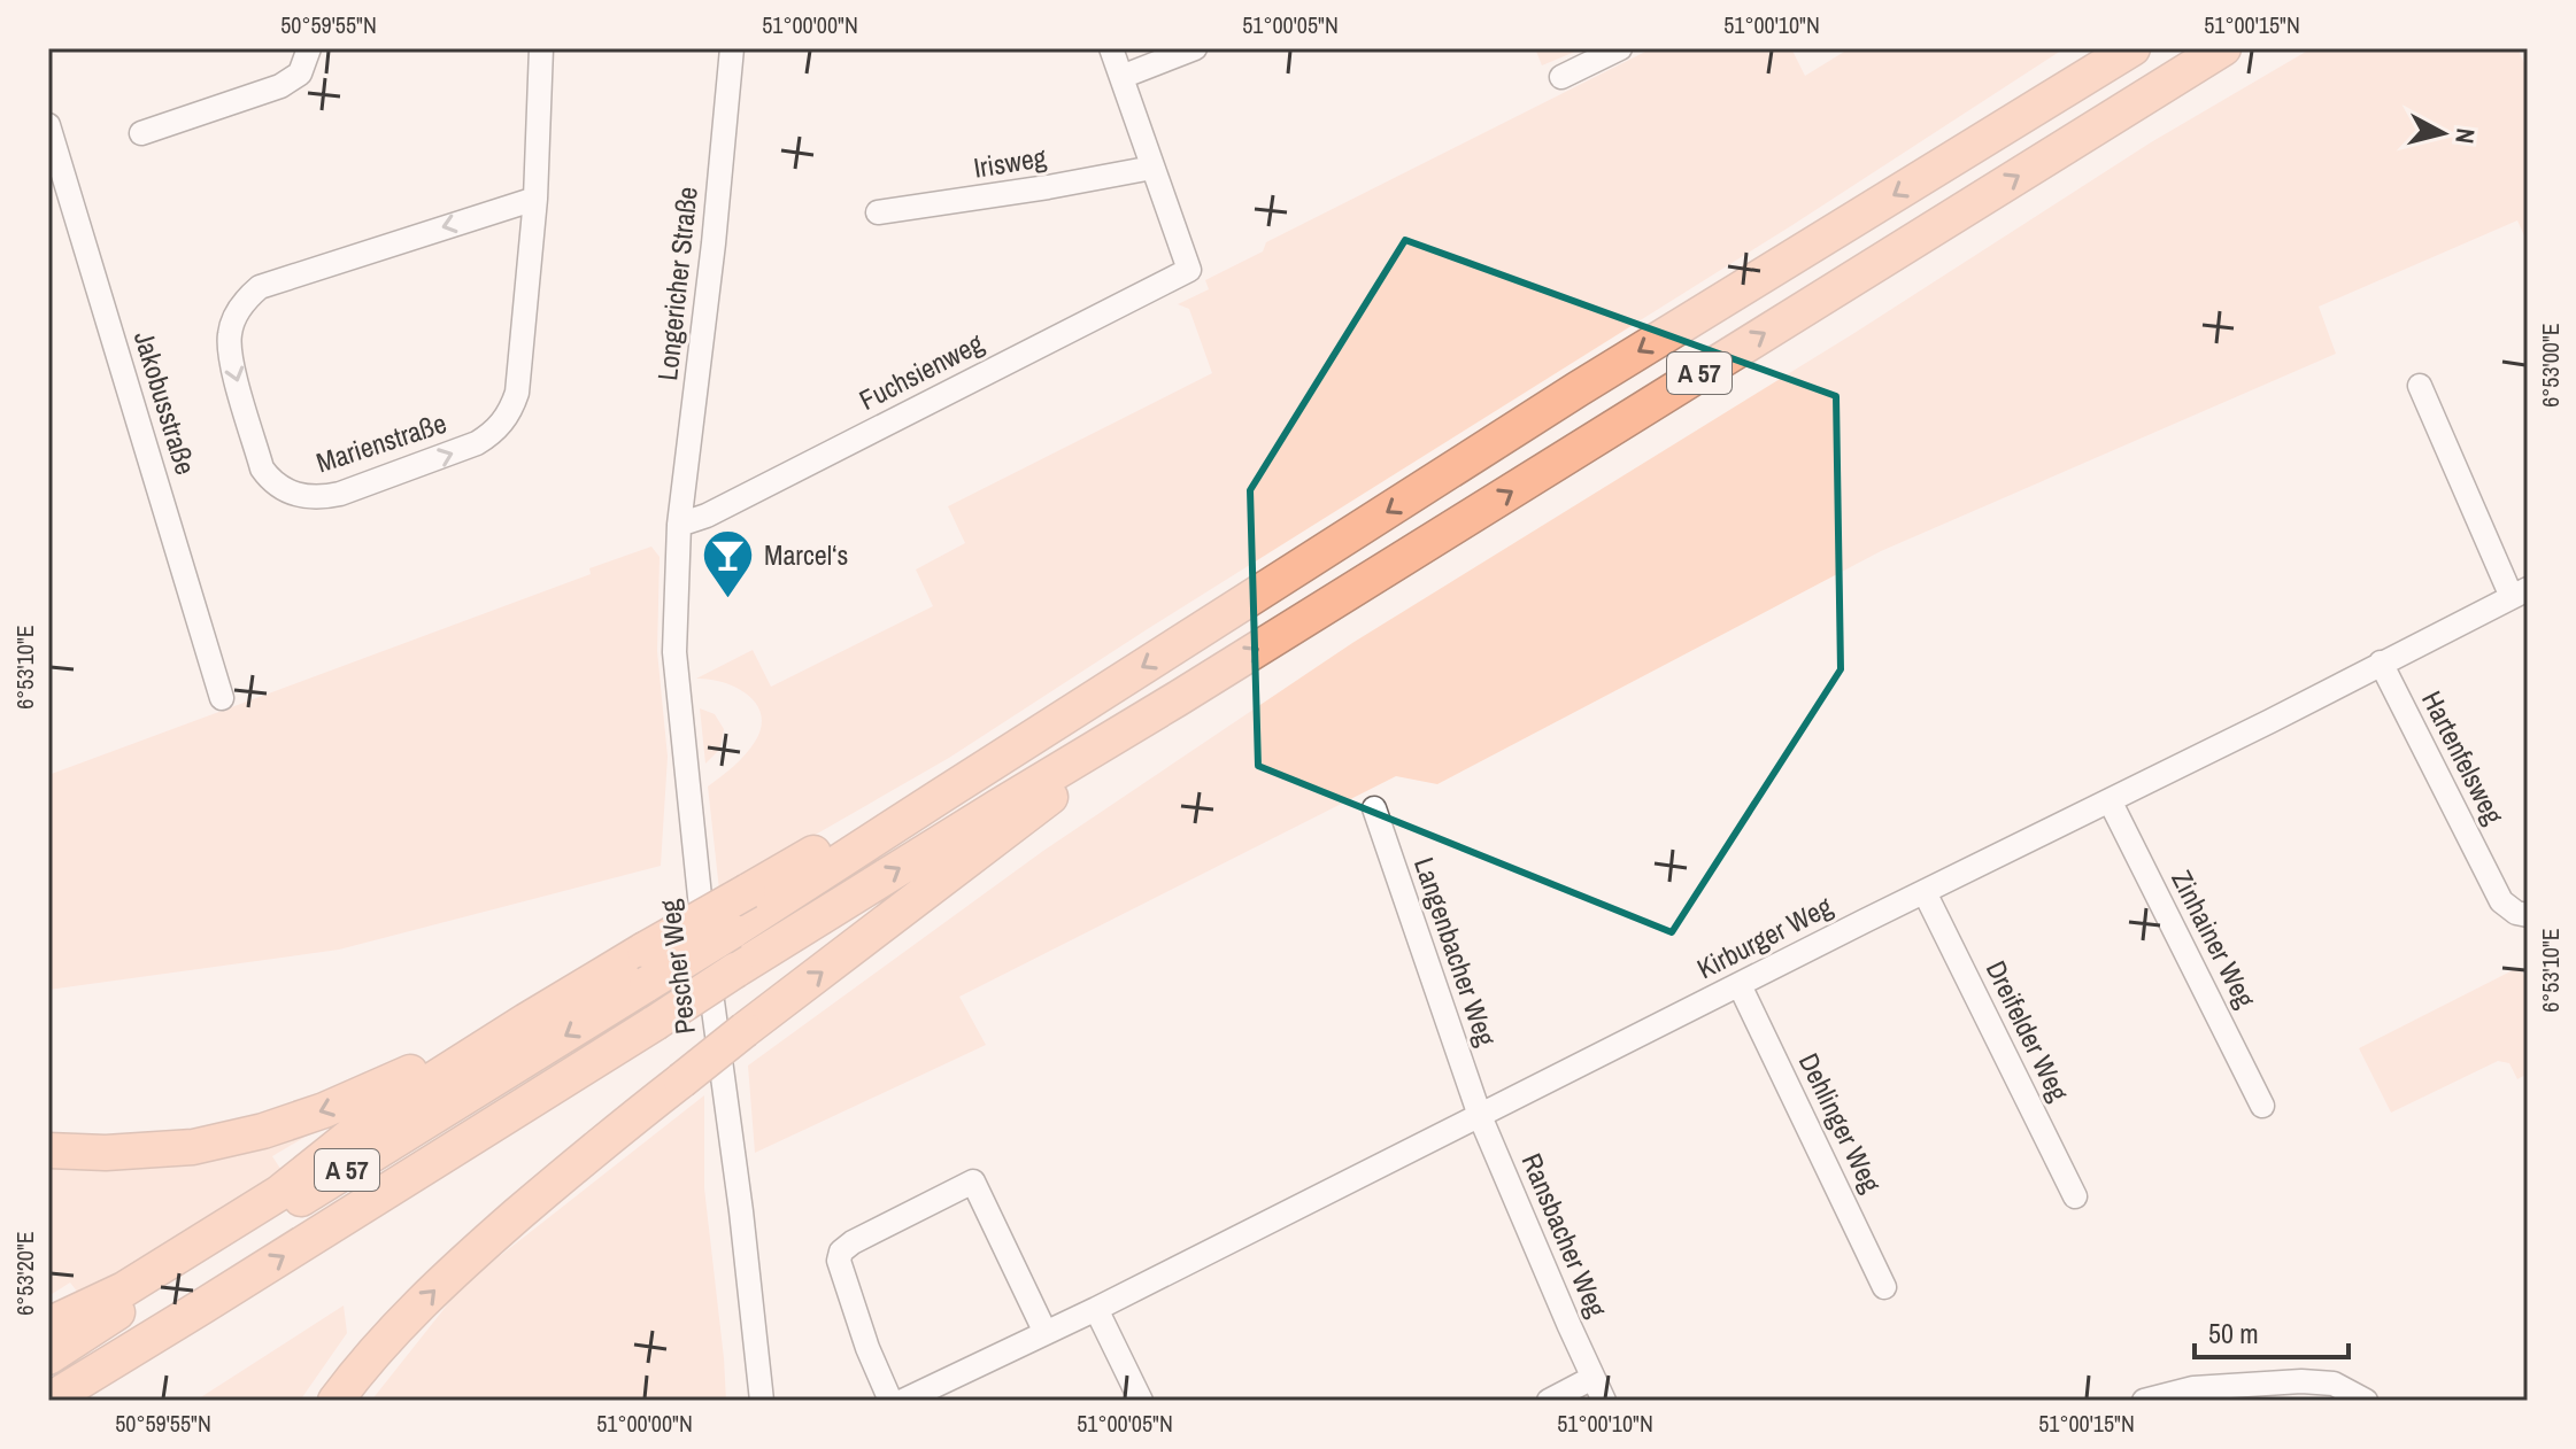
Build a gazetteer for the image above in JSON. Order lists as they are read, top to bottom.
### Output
{
  "streets": {
    "highway": ["A 57"],
    "street": [
      "Irisweg",
      "Longericher Straße",
      "Fuchsienweg",
      "Jakobusstraße",
      "Marienstraße",
      "Hartenfelsweg",
      "Kirburger Weg",
      "Zinhainer Weg",
      "Langenbacher Weg",
      "Pescher Weg",
      "Dreifelder Weg",
      "Dehlinger Weg",
      "Ransbacher Weg"
    ]
  },
  "crossings": [
    ["Irisweg", "Fuchsienweg"],
    ["Longericher Straße", "Fuchsienweg"],
    ["Longericher Straße", "Pescher Weg"],
    ["Fuchsienweg", "Pescher Weg"],
    ["Hartenfelsweg", "Kirburger Weg"],
    ["Kirburger Weg", "Zinhainer Weg"],
    ["Kirburger Weg", "Langenbacher Weg"],
    ["Kirburger Weg", "Dreifelder Weg"],
    ["Kirburger Weg", "Dehlinger Weg"],
    ["Kirburger Weg", "Ransbacher Weg"],
    ["Langenbacher Weg", "Ransbacher Weg"]
  ],
  "places": {
    "bar": ["Marcel‘s"]
  },
  "scale_bar": "50 m",
  "north": "right",
  "coordinates": [
    "50°59'55\"N",
    "51°00'00\"N",
    "51°00'05\"N",
    "51°00'10\"N",
    "51°00'15\"N",
    "6°53'00\"E",
    "6°53'10\"E",
    "6°53'20\"E"
  ]
}
